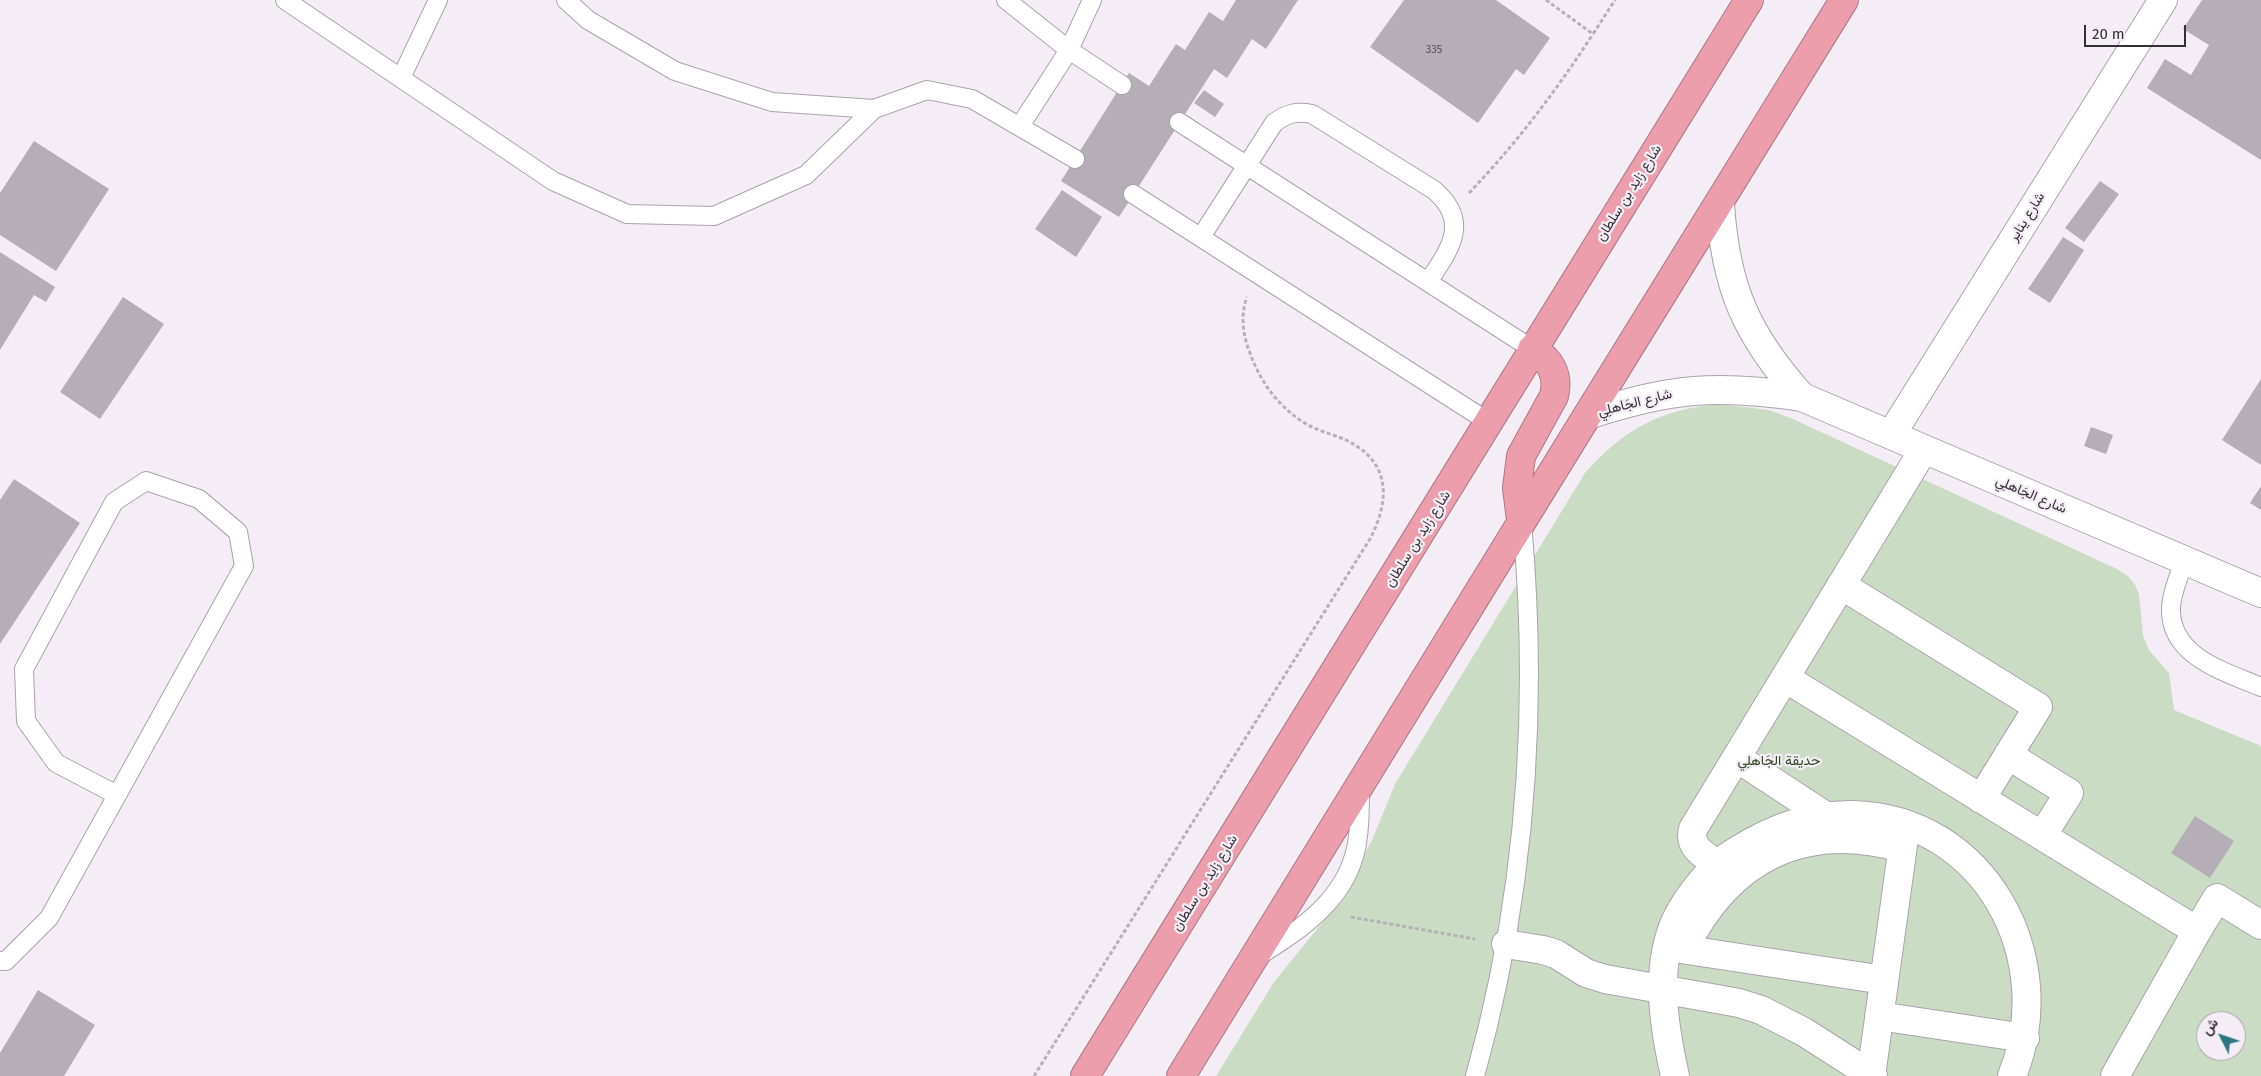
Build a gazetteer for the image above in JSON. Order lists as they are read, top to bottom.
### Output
{
  "streets": {
    "highway": ["شارع زايد بن سلطان"],
    "street": ["شارع يناير", "شارع الجَاهلِي"]
  },
  "crossings": [
    ["شارع يناير", "شارع الجَاهلِي"]
  ],
  "parks": ["حديقة الجَاهلِي"],
  "house_numbers": ["335"],
  "scale_bar": "20 m",
  "north": "top left"
}
